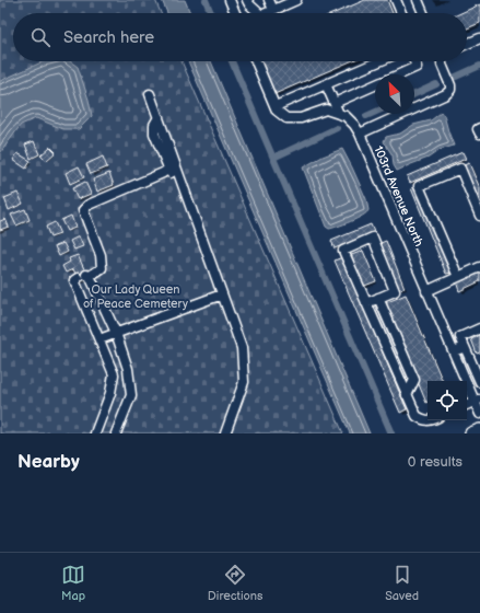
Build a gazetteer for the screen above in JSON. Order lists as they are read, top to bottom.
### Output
{
  "streets": {
    "street": ["103rd Avenue North"]
  },
  "parks": ["Our Lady Queen of Peace Cemetery"],
  "north": "top left",
  "page": {
    "search": "Search here",
    "heading": ["Nearby", "0 results"],
    "nav": ["Map", "Directions", "Saved"]
  }
}
